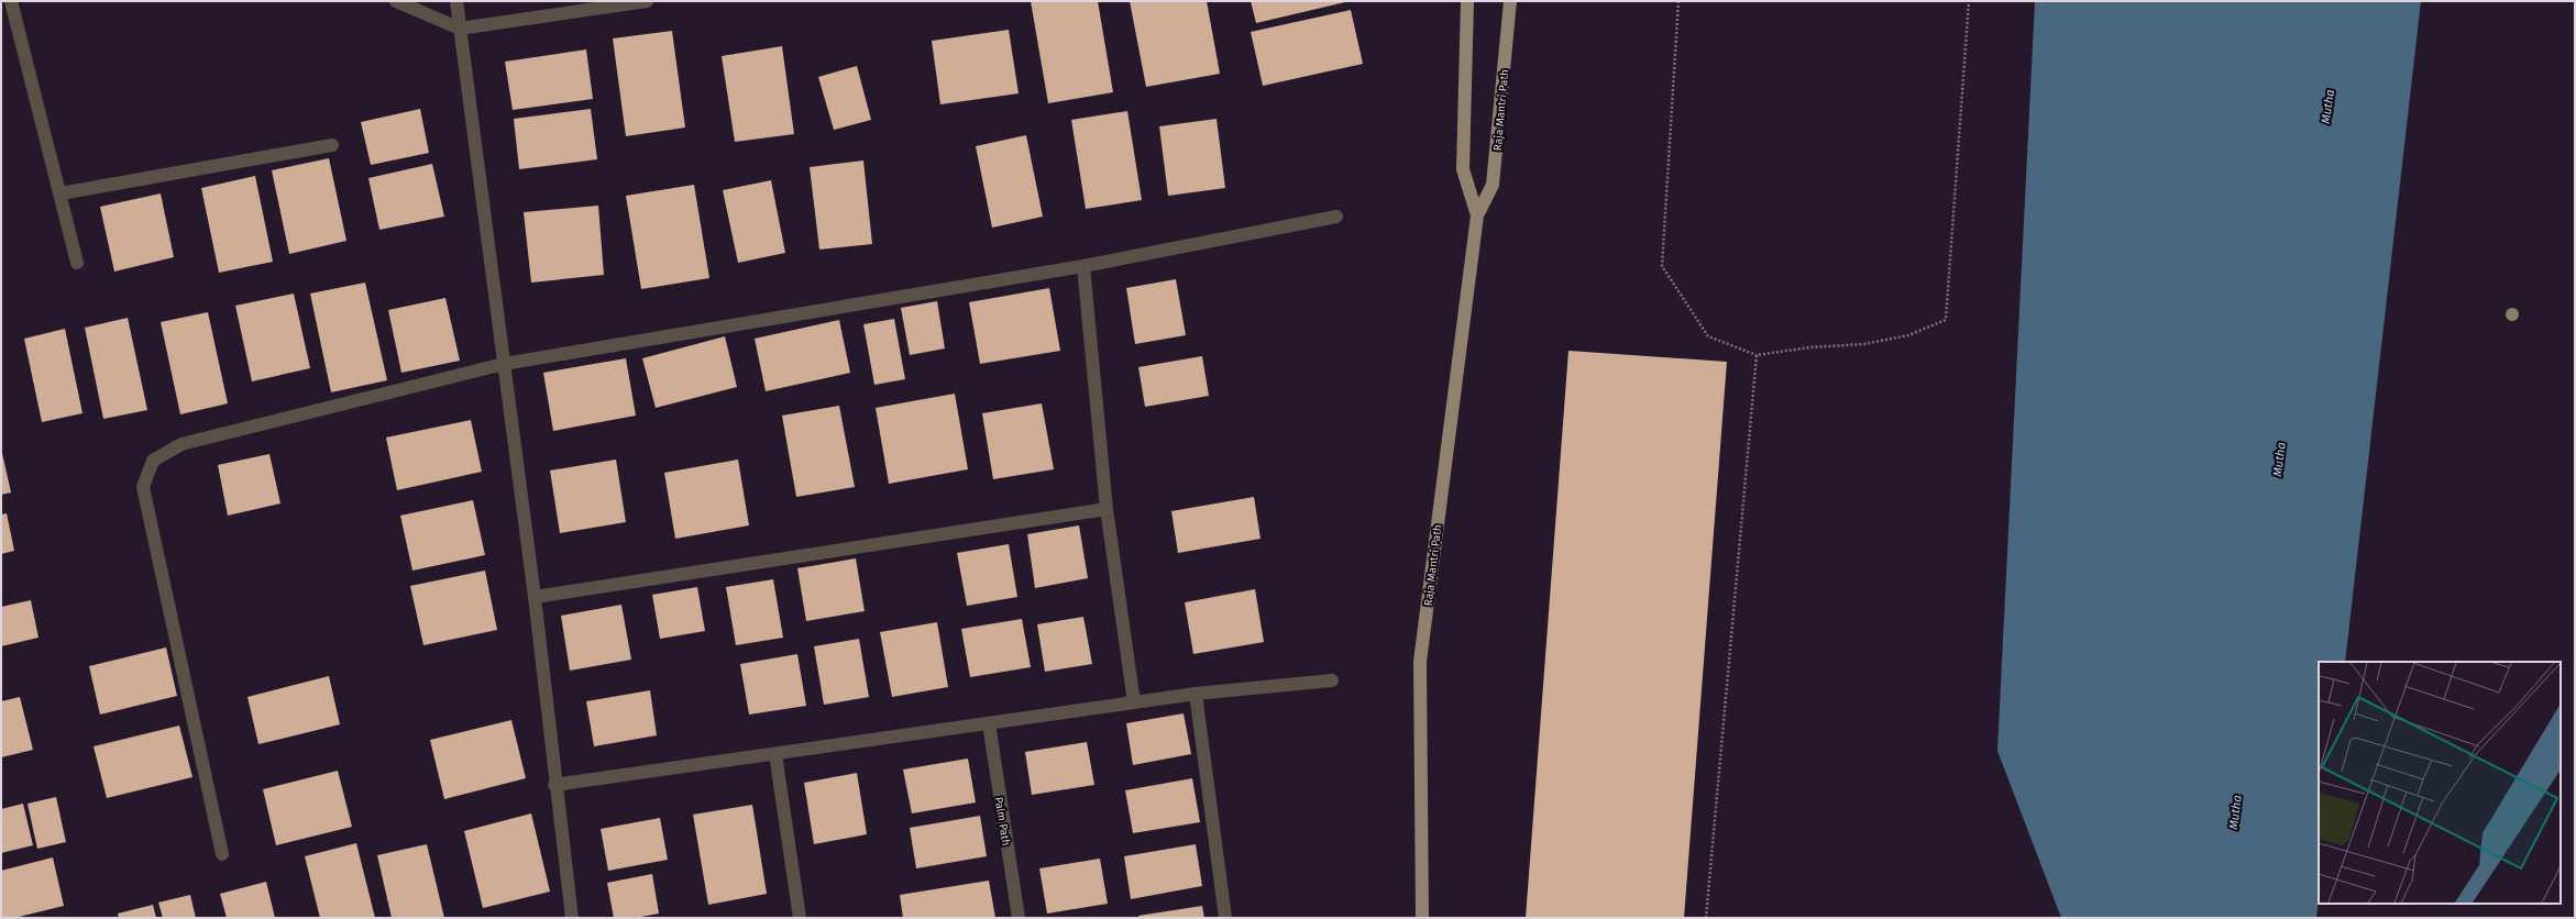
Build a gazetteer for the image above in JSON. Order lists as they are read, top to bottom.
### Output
{
  "streets": {
    "main road": ["Raja Mantri Path"],
    "street": ["Palm Path"]
  },
  "water": ["Mutha"]
}
